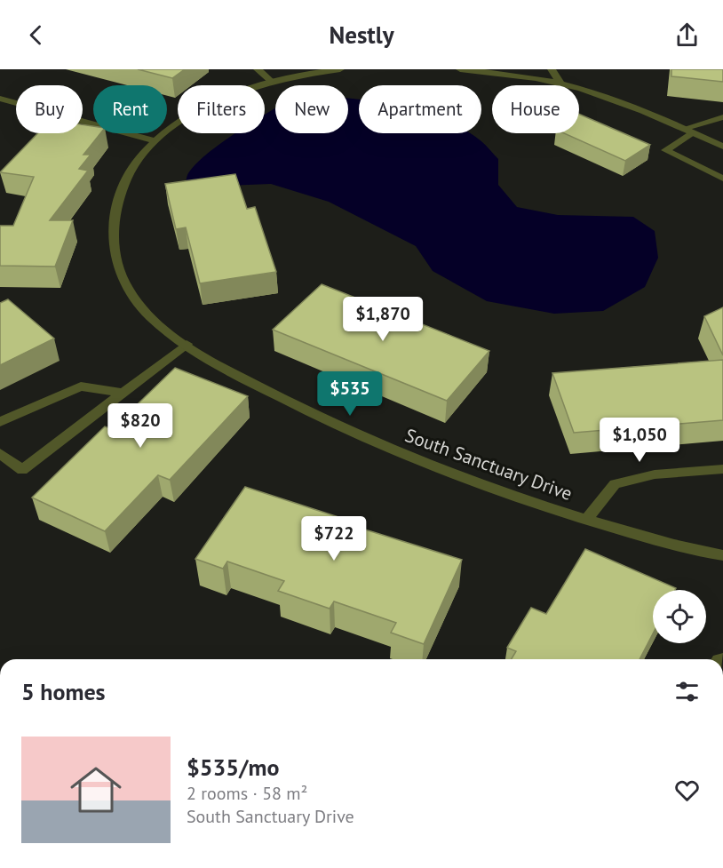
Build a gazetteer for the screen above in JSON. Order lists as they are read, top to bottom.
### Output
{
  "streets": {
    "street": ["South Sanctuary Drive"]
  },
  "page": {
    "header": "Nestly",
    "chip": [
      "Buy",
      "Rent",
      "Filters",
      "New",
      "Apartment",
      "House"
    ],
    "price": [
      "$1,870",
      "$535",
      "$820",
      "$1,050",
      "$722"
    ],
    "heading": "5 homes",
    "list": [
      {
        "name": "$535/mo",
        "note": "2 rooms · 58 m² · South Sanctuary Drive"
      }
    ]
  }
}
